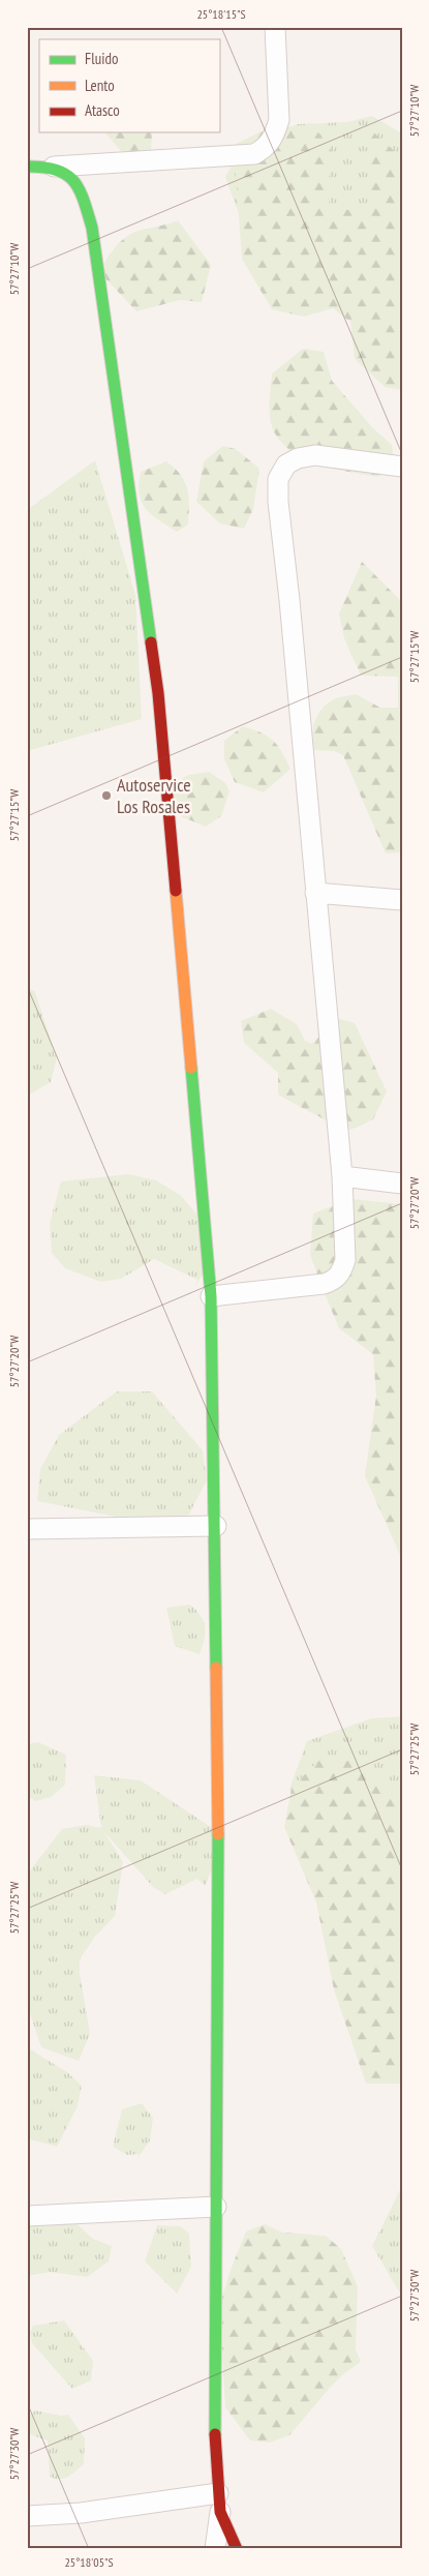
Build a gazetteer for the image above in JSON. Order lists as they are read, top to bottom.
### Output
{
  "places": ["Autoservice Los Rosales"],
  "legend": ["Fluido", "Lento", "Atasco"],
  "coordinates": [
    "25°18'15\"S",
    "57°27'10\"W",
    "57°27'15\"W",
    "57°27'20\"W",
    "57°27'25\"W",
    "57°27'30\"W",
    "25°18'05\"S"
  ]
}
